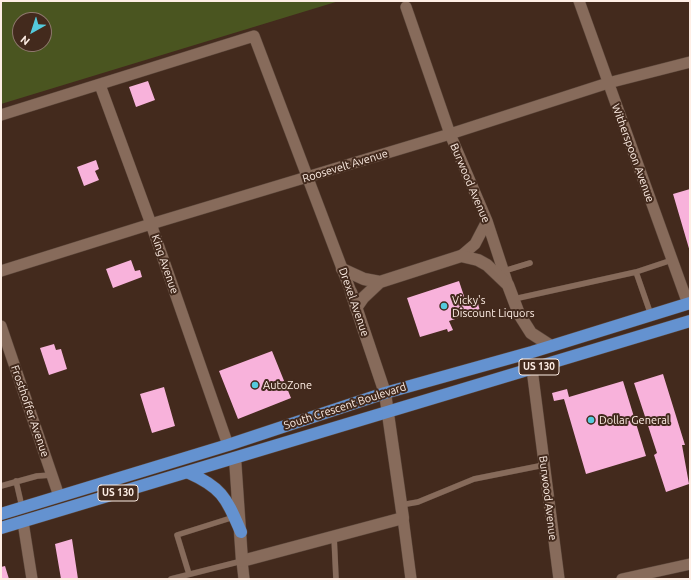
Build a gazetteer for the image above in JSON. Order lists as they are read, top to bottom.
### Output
{
  "streets": {
    "highway": ["US 130", "South Crescent Boulevard"],
    "street": [
      "Witherspoon Avenue",
      "Roosevelt Avenue",
      "Burwood Avenue",
      "King Avenue",
      "Drexel Avenue",
      "Frosthoffer Avenue"
    ]
  },
  "crossings": [
    ["Witherspoon Avenue", "Roosevelt Avenue"],
    ["Witherspoon Avenue", "South Crescent Boulevard"],
    ["Roosevelt Avenue", "Burwood Avenue"],
    ["Roosevelt Avenue", "King Avenue"],
    ["Roosevelt Avenue", "Drexel Avenue"],
    ["Burwood Avenue", "South Crescent Boulevard"],
    ["King Avenue", "Drexel Avenue"],
    ["King Avenue", "South Crescent Boulevard"],
    ["Drexel Avenue", "South Crescent Boulevard"],
    ["South Crescent Boulevard", "Frosthoffer Avenue"]
  ],
  "places": ["Vicky's Discount Liquors", "AutoZone", "Dollar General"],
  "north": "bottom left"
}
